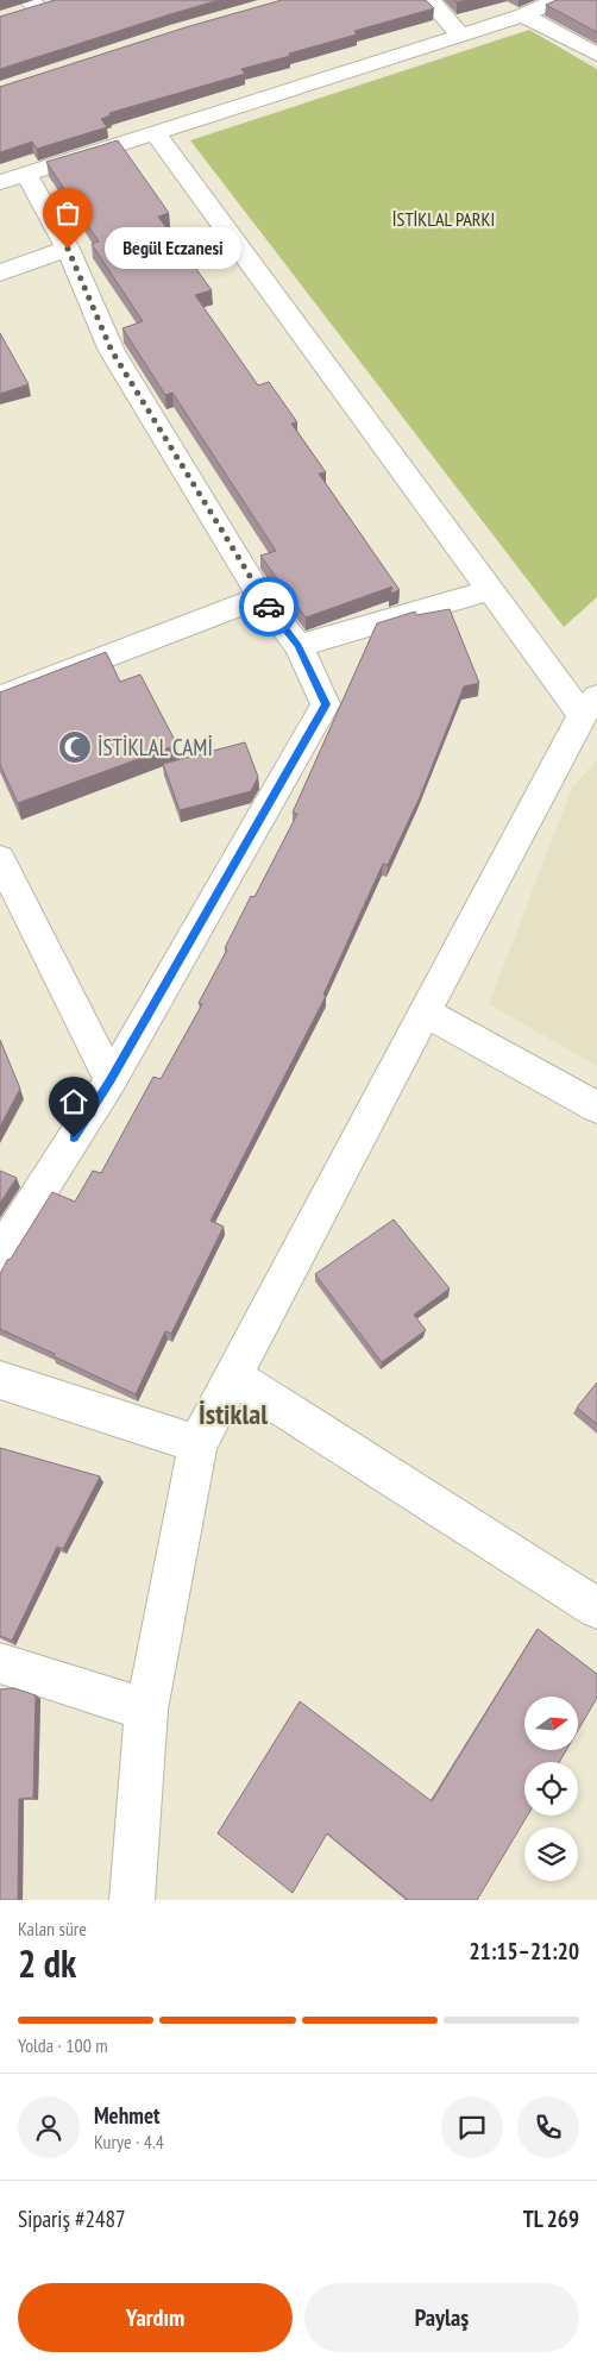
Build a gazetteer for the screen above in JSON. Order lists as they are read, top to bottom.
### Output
{
  "districts": ["İstiklal"],
  "parks": ["İSTİKLAL PARKI"],
  "places": {
    "other": ["Begül Eczanesi"],
    "mosque": ["İSTİKLAL CAMİ"]
  },
  "north": "right",
  "page": {
    "bubble": "Begül Eczanesi",
    "heading": ["2 dk", "Kalan süre", "21:15–21:20"],
    "panel": [
      "Mehmet",
      "Kurye · 4.4",
      "Sipariş #2487",
      "TL 269"
    ],
    "bar": "Yolda · 100 m",
    "buttons": ["Yardım", "Paylaş"]
  }
}
